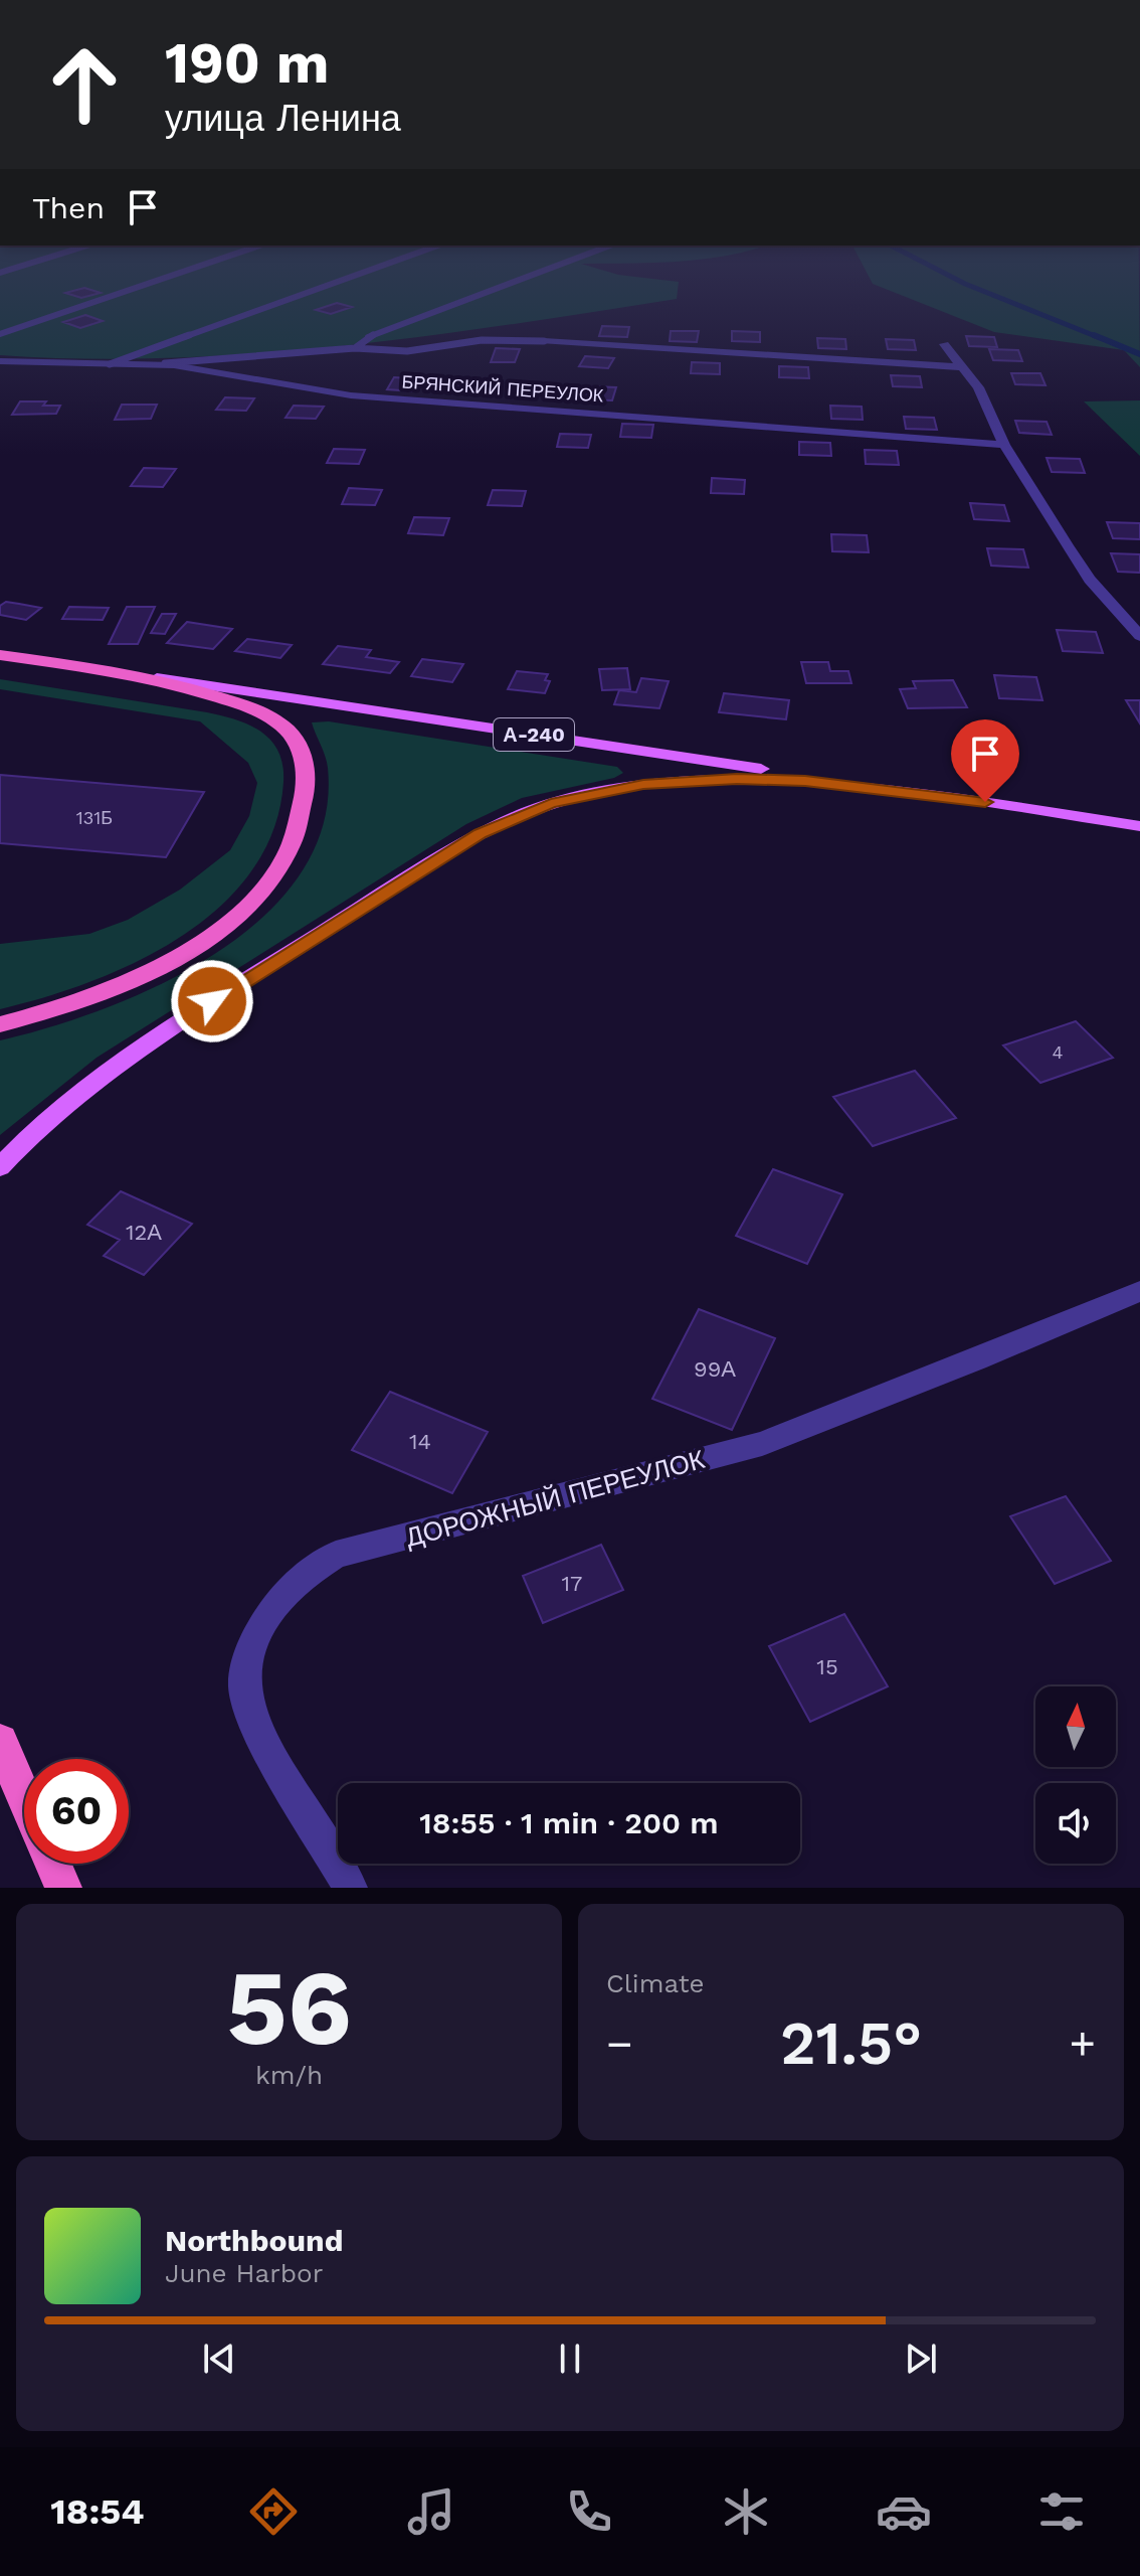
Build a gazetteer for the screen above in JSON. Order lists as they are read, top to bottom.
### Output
{
  "streets": {
    "highway": ["А-240"],
    "street": ["БРЯНСКИЙ ПЕРЕУЛОК", "ДОРОЖНЫЙ ПЕРЕУЛОК"]
  },
  "house_numbers": [
    "131Б",
    "4",
    "12А",
    "99А",
    "14",
    "17",
    "15"
  ],
  "north": "top",
  "page": {
    "turn": ["190 m", "улица Ленина"],
    "then": "Then",
    "limit": "60",
    "trip": "18:55 · 1 min · 200 m",
    "tile": [
      ["56", "km/h"],
      "Climate"
    ],
    "heat": ["−", "21.5°", "+"],
    "song": ["Northbound", "June Harbor"],
    "tabs": "18:54"
  }
}
